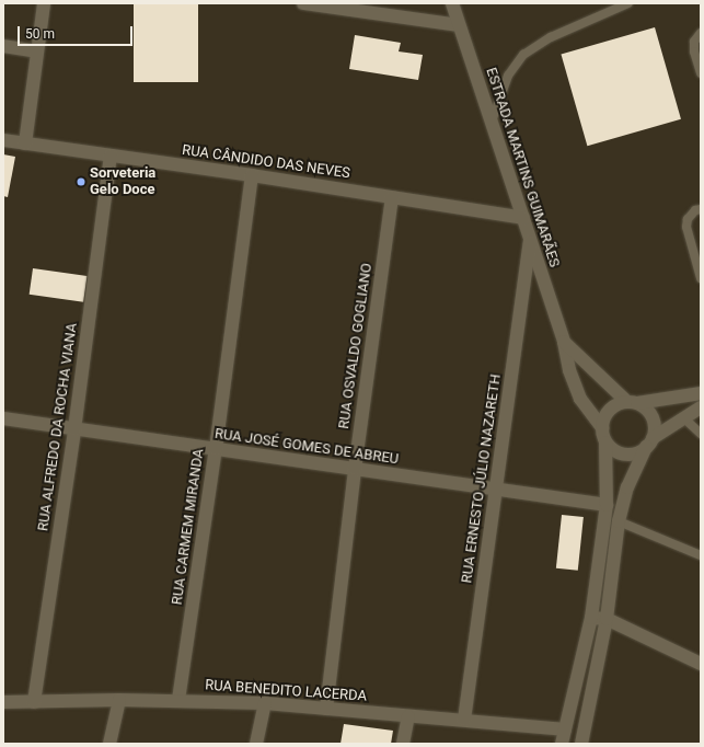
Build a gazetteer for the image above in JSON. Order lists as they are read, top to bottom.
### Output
{
  "streets": {
    "street": [
      "RUA CÂNDIDO DAS NEVES",
      "ESTRADA MARTINS GUIMARÃES",
      "RUA OSVALDO GOGLIANO",
      "RUA ALFREDO DA ROCHA VIANA",
      "RUA JOSÉ GOMES DE ABREU",
      "RUA ERNESTO JÚLIO NAZARETH",
      "RUA CARMEM MIRANDA",
      "RUA BENEDITO LACERDA"
    ]
  },
  "crossings": [
    ["RUA CÂNDIDO DAS NEVES", "ESTRADA MARTINS GUIMARÃES"],
    ["RUA CÂNDIDO DAS NEVES", "RUA OSVALDO GOGLIANO"],
    ["RUA CÂNDIDO DAS NEVES", "RUA ALFREDO DA ROCHA VIANA"],
    ["RUA CÂNDIDO DAS NEVES", "RUA CARMEM MIRANDA"],
    ["ESTRADA MARTINS GUIMARÃES", "RUA ERNESTO JÚLIO NAZARETH"],
    ["RUA OSVALDO GOGLIANO", "RUA JOSÉ GOMES DE ABREU"],
    ["RUA OSVALDO GOGLIANO", "RUA BENEDITO LACERDA"],
    ["RUA ALFREDO DA ROCHA VIANA", "RUA JOSÉ GOMES DE ABREU"],
    ["RUA ALFREDO DA ROCHA VIANA", "RUA BENEDITO LACERDA"],
    ["RUA JOSÉ GOMES DE ABREU", "RUA ERNESTO JÚLIO NAZARETH"],
    ["RUA JOSÉ GOMES DE ABREU", "RUA CARMEM MIRANDA"],
    ["RUA ERNESTO JÚLIO NAZARETH", "RUA BENEDITO LACERDA"],
    ["RUA CARMEM MIRANDA", "RUA BENEDITO LACERDA"]
  ],
  "places": ["Sorveteria Gelo Doce"],
  "scale_bar": "50 m"
}
